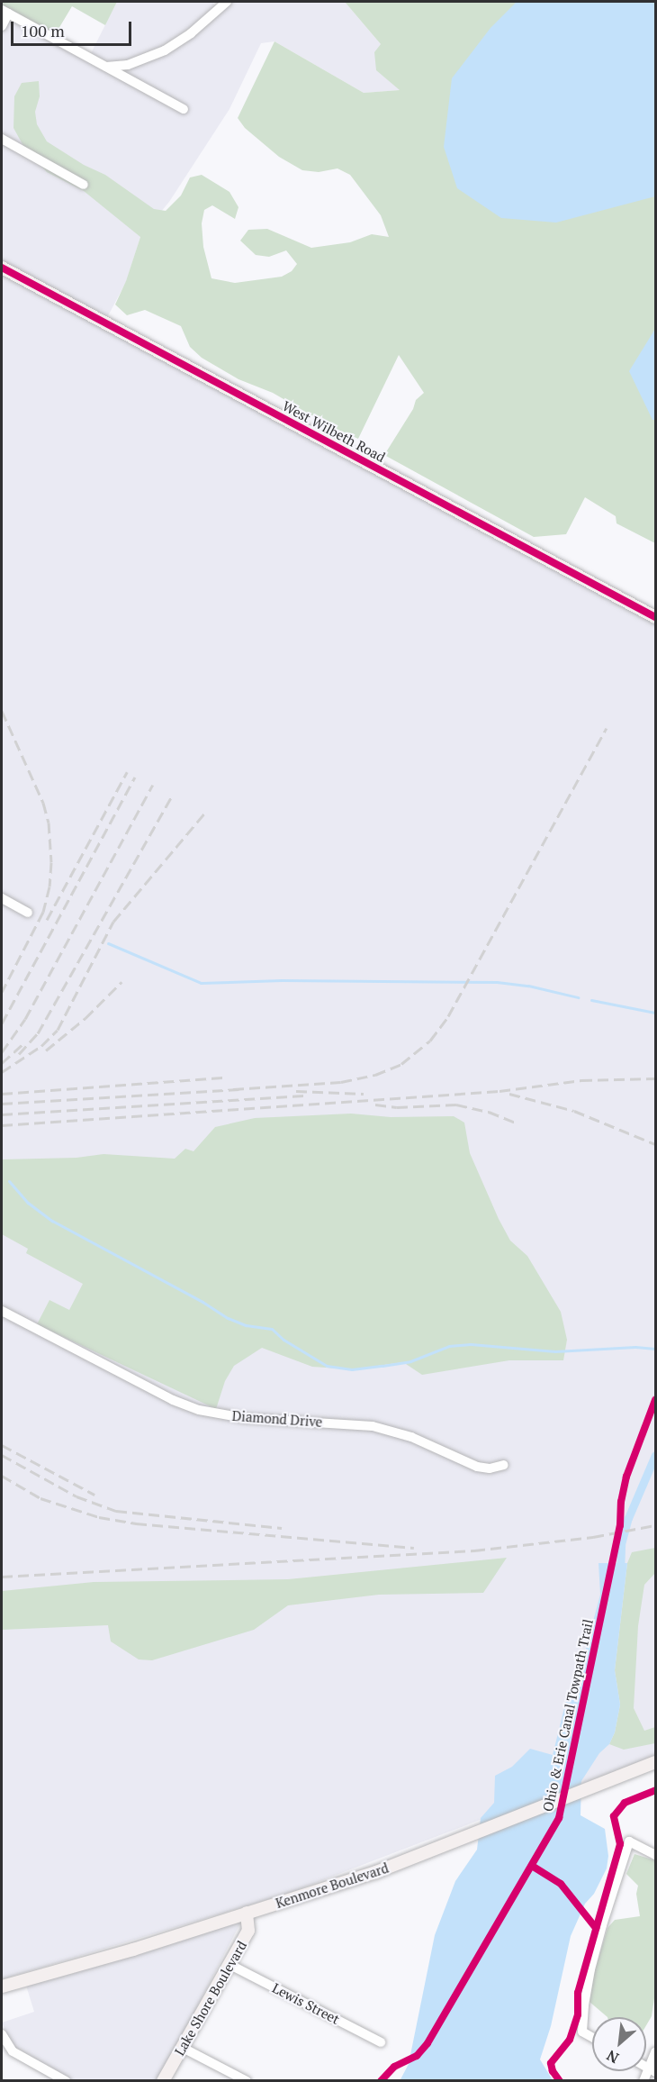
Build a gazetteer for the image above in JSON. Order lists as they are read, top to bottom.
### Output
{
  "streets": {
    "main road": ["West Wilbeth Road", "Kenmore Boulevard", "Lake Shore Boulevard"],
    "street": ["Diamond Drive", "Lewis Street"],
    "cycle path": ["Ohio & Erie Canal Towpath Trail"]
  },
  "crossings": [
    ["Kenmore Boulevard", "Lake Shore Boulevard"],
    ["Lake Shore Boulevard", "Lewis Street"]
  ],
  "scale_bar": "100 m",
  "north": "bottom left"
}
